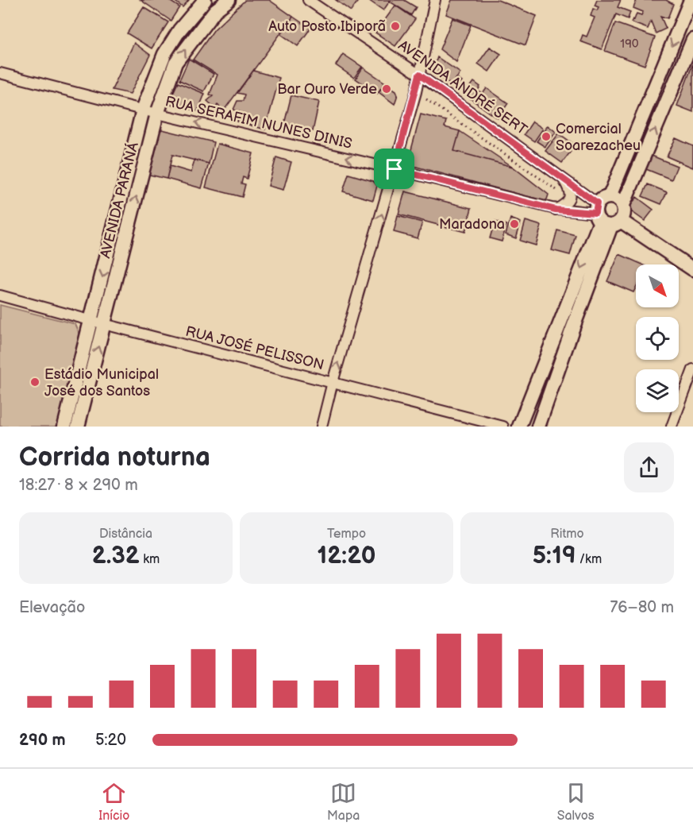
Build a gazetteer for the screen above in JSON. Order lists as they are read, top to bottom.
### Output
{
  "streets": {
    "main road": ["AVENIDA ANDRÉ SERT", "AVENIDA PARANÁ"],
    "street": ["RUA SERAFIM NUNES DINIS", "RUA JOSÉ PELISSON"]
  },
  "crossings": [
    ["AVENIDA ANDRÉ SERT", "RUA SERAFIM NUNES DINIS"],
    ["RUA SERAFIM NUNES DINIS", "AVENIDA PARANÁ"],
    ["AVENIDA PARANÁ", "RUA JOSÉ PELISSON"]
  ],
  "one_way": ["RUA SERAFIM NUNES DINIS"],
  "places": [
    "Auto Posto Ibiporã",
    "Bar Ouro Verde",
    "Comercial Soarezacheu",
    "Maradona",
    "Estádio Municipal José dos Santos"
  ],
  "house_numbers": ["190"],
  "north": "bottom right",
  "page": {
    "heading": ["Corrida noturna", "18:27 · 8 × 290 m"],
    "stats": [
      ["Distância", "2.32 km"],
      ["Tempo", "12:20"],
      ["Ritmo", "5:19 /km"]
    ],
    "chart": ["Elevação", "76–80 m"],
    "list": [
      {
        "name": "290 m",
        "note": "5:20"
      }
    ],
    "tabs": ["Início", "Mapa", "Salvos"]
  }
}
